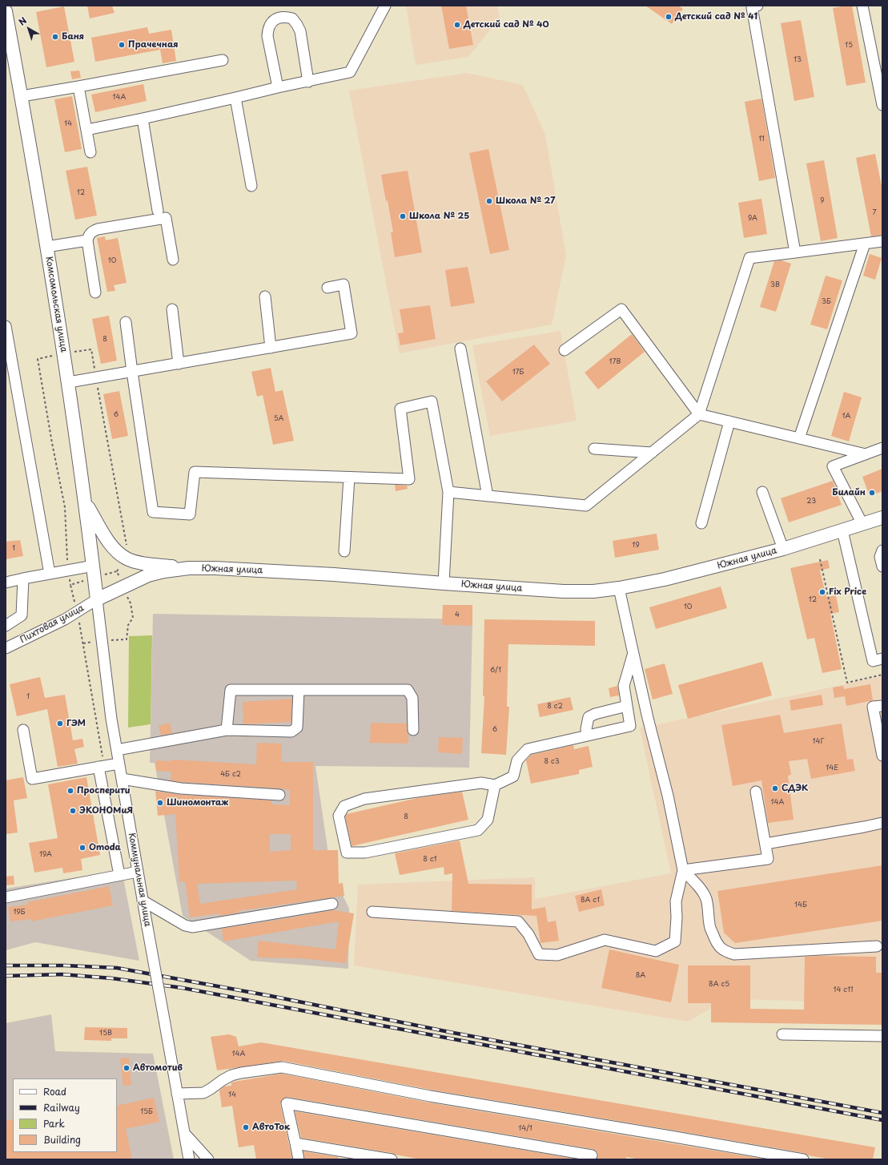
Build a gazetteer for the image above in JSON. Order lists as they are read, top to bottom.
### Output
{
  "streets": {
    "main road": ["Комсомольская улица", "Южная улица"],
    "street": ["Пихтовая улица", "Коммунальная улица"]
  },
  "crossings": [
    ["Комсомольская улица", "Южная улица"],
    ["Комсомольская улица", "Пихтовая улица"],
    ["Комсомольская улица", "Коммунальная улица"],
    ["Южная улица", "Пихтовая улица"],
    ["Южная улица", "Коммунальная улица"],
    ["Пихтовая улица", "Коммунальная улица"]
  ],
  "places": [
    "Детский сад № 41",
    "Детский сад № 40",
    "Баня",
    "Прачечная",
    "Школа № 27",
    "Школа № 25",
    "Билайн",
    "Fix Price",
    "ГЭМ",
    "СДЭК",
    "Просперити",
    "Шиномонтаж",
    "ЭКОНОМиЯ",
    "Omoda",
    "Автомотив",
    "АвтоТок"
  ],
  "house_numbers": [
    "15",
    "13",
    "14А",
    "14",
    "11",
    "12",
    "9",
    "7",
    "9А",
    "10",
    "3В",
    "3Б",
    "8",
    "17В",
    "17Б",
    "6",
    "1А",
    "5А",
    "23",
    "19",
    "1",
    "12",
    "10",
    "4",
    "6/1",
    "1",
    "8 с2",
    "6",
    "14Г",
    "8 с3",
    "14Е",
    "4Б с2",
    "14А",
    "8",
    "19А",
    "8 с1",
    "8А с1",
    "14Б",
    "19Б",
    "8А",
    "8А с5",
    "14 с11",
    "15В",
    "14А",
    "14",
    "15Б",
    "14/1"
  ],
  "legend": [
    "Road",
    "Railway",
    "Park",
    "Building"
  ],
  "north": "top left"
}
